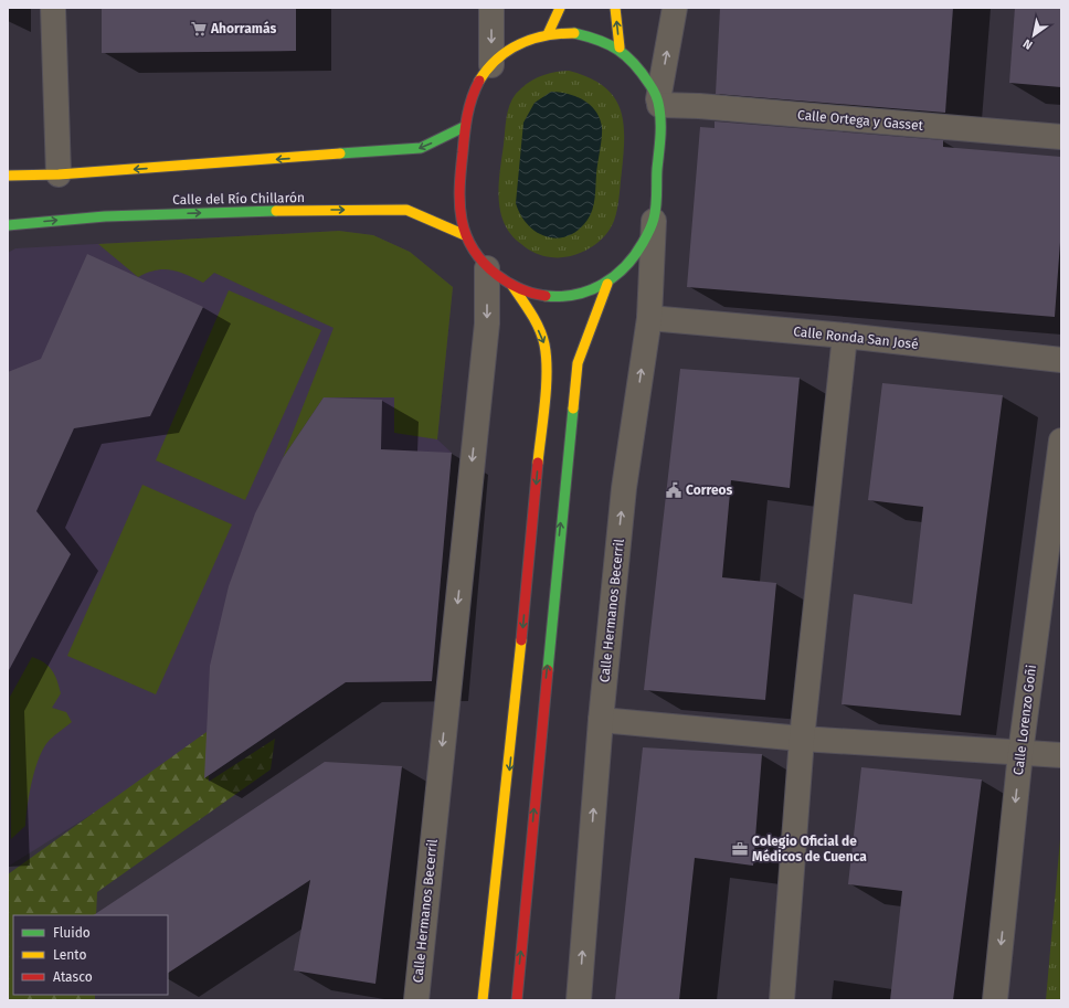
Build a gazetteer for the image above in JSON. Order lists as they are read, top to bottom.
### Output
{
  "streets": {
    "main road": ["Calle del Río Chillarón"],
    "street": [
      "Calle Ortega y Gasset",
      "Calle Ronda San José",
      "Calle Hermanos Becerril",
      "Calle Lorenzo Goñi"
    ]
  },
  "crossings": [
    ["Calle Ronda San José", "Calle Hermanos Becerril"]
  ],
  "places": {
    "supermarket": ["Ahorramás"],
    "public building": ["Correos"],
    "office": ["Colegio Oficial de Médicos de Cuenca"]
  },
  "legend": ["Fluido", "Lento", "Atasco"],
  "north": "bottom left"
}
